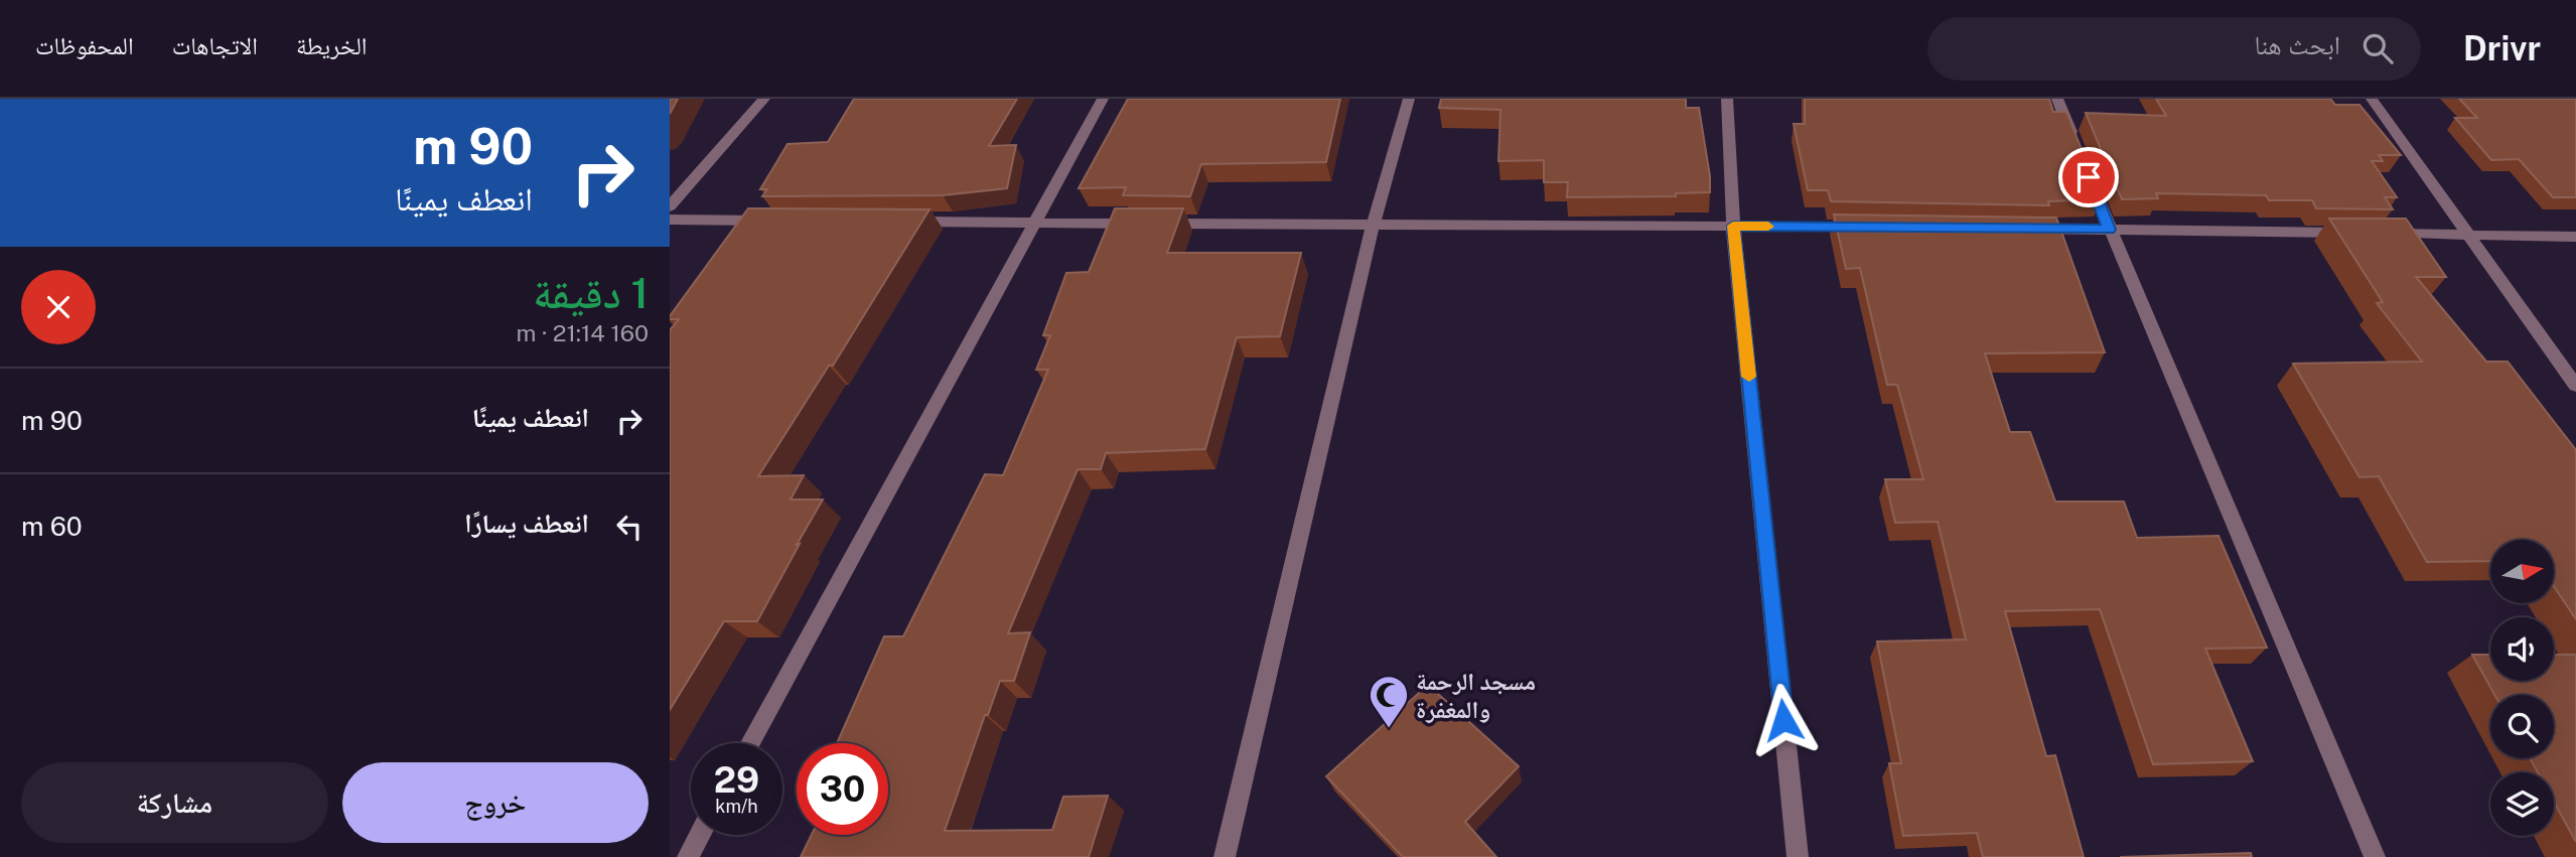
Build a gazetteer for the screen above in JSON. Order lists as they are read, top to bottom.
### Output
{
  "places": {
    "mosque": ["مسجد الرحمة والمغفرة"]
  },
  "north": "right",
  "page": {
    "header": "Drivr",
    "search": "ابحث هنا",
    "nav": ["الخريطة", "الاتجاهات", "المحفوظات"],
    "turn": ["90 m", "انعطف يمينًا"],
    "heading": ["1 دقيقة", "160 m · 21:14"],
    "list": [
      {
        "name": "انعطف يمينًا",
        "value": "90 m"
      },
      {
        "name": "انعطف يسارًا",
        "value": "60 m"
      }
    ],
    "speed": "29 km/h",
    "limit": "30",
    "buttons": ["خروج", "مشاركة"]
  }
}
